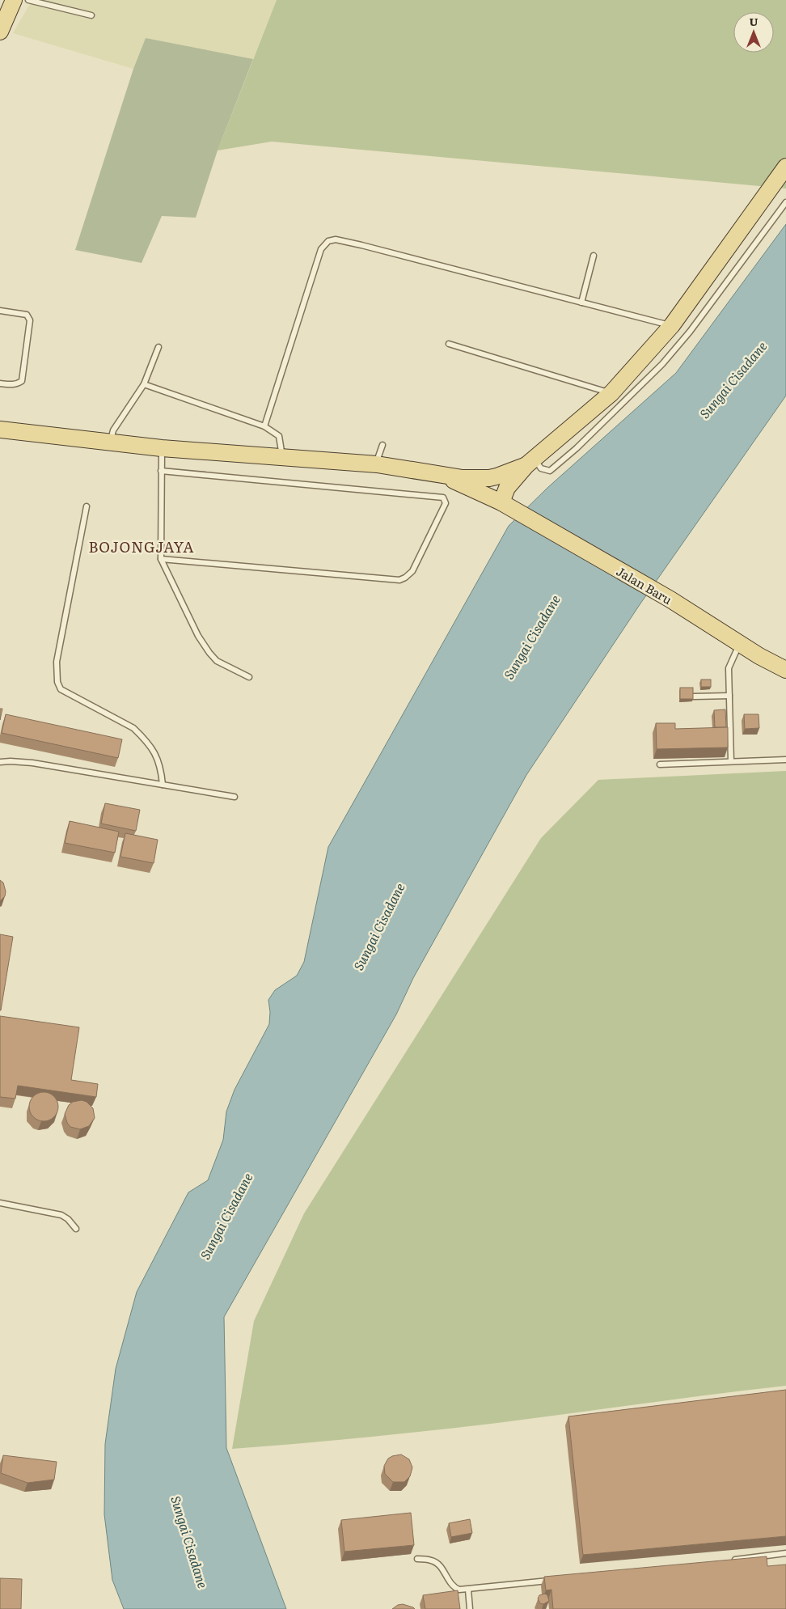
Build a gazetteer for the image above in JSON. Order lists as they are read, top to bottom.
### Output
{
  "streets": {
    "main road": ["Jalan Baru"]
  },
  "districts": ["BOJONGJAYA"],
  "water": ["Sungai Cisadane"],
  "north": "top"
}
